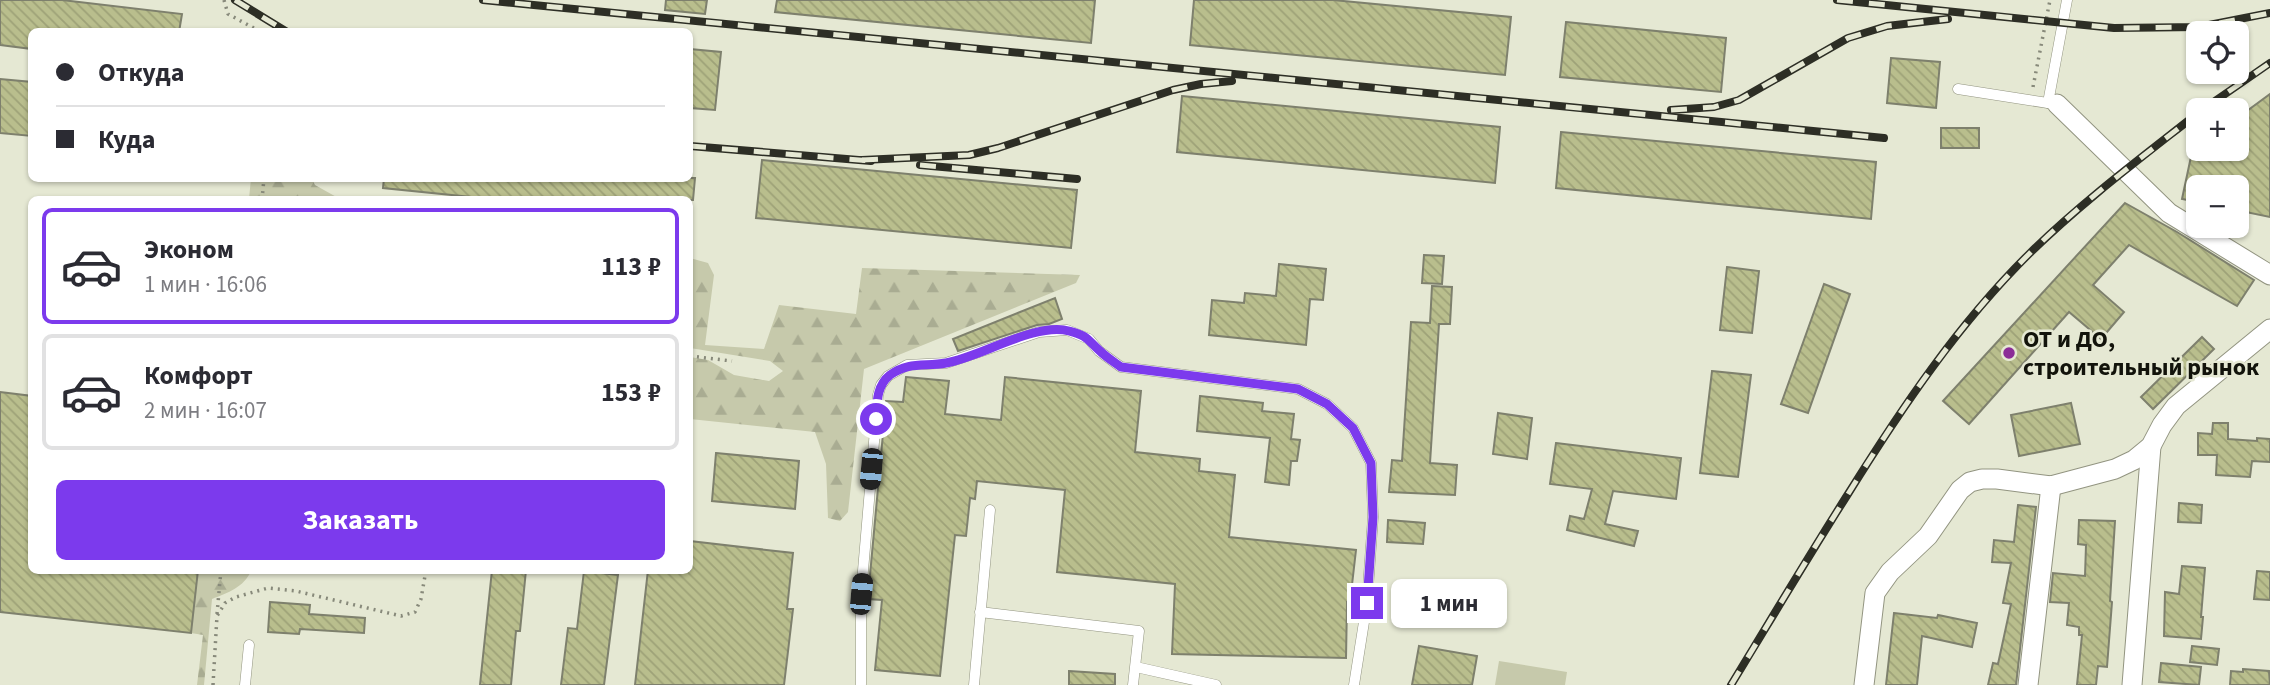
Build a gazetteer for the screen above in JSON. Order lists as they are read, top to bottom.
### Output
{
  "places": ["ОТ и ДО, строительный рынок"],
  "page": {
    "map_buttons": ["+", "−"],
    "banner": ["Откуда", "Куда"],
    "list": [
      {
        "name": "Эконом",
        "note": "1 мин · 16:06",
        "value": "113 ₽"
      },
      {
        "name": "Комфорт",
        "note": "2 мин · 16:07",
        "value": "153 ₽"
      }
    ],
    "buttons": "Заказать",
    "bubble": "1 мин"
  }
}
